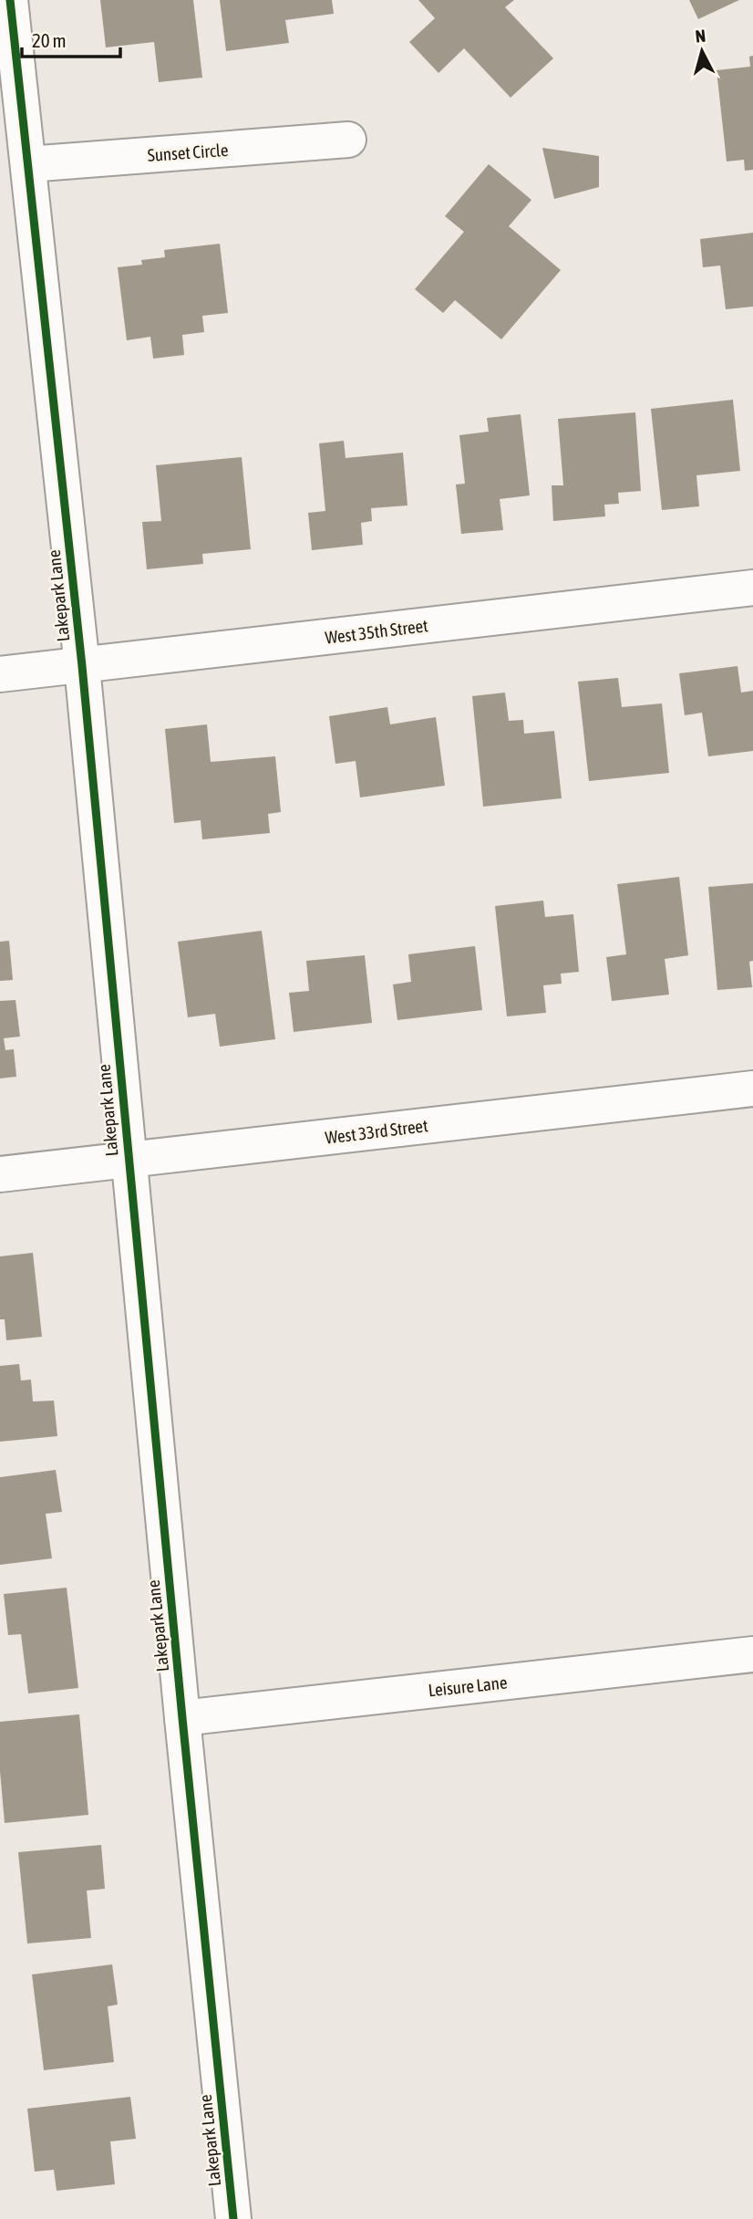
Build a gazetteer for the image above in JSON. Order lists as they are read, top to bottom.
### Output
{
  "streets": {
    "street": [
      "Sunset Circle",
      "Lakepark Lane",
      "West 35th Street",
      "West 33rd Street",
      "Leisure Lane"
    ]
  },
  "crossings": [
    ["Sunset Circle", "Lakepark Lane"],
    ["Lakepark Lane", "West 35th Street"],
    ["Lakepark Lane", "West 33rd Street"],
    ["Lakepark Lane", "Leisure Lane"]
  ],
  "scale_bar": "20 m",
  "north": "top"
}
